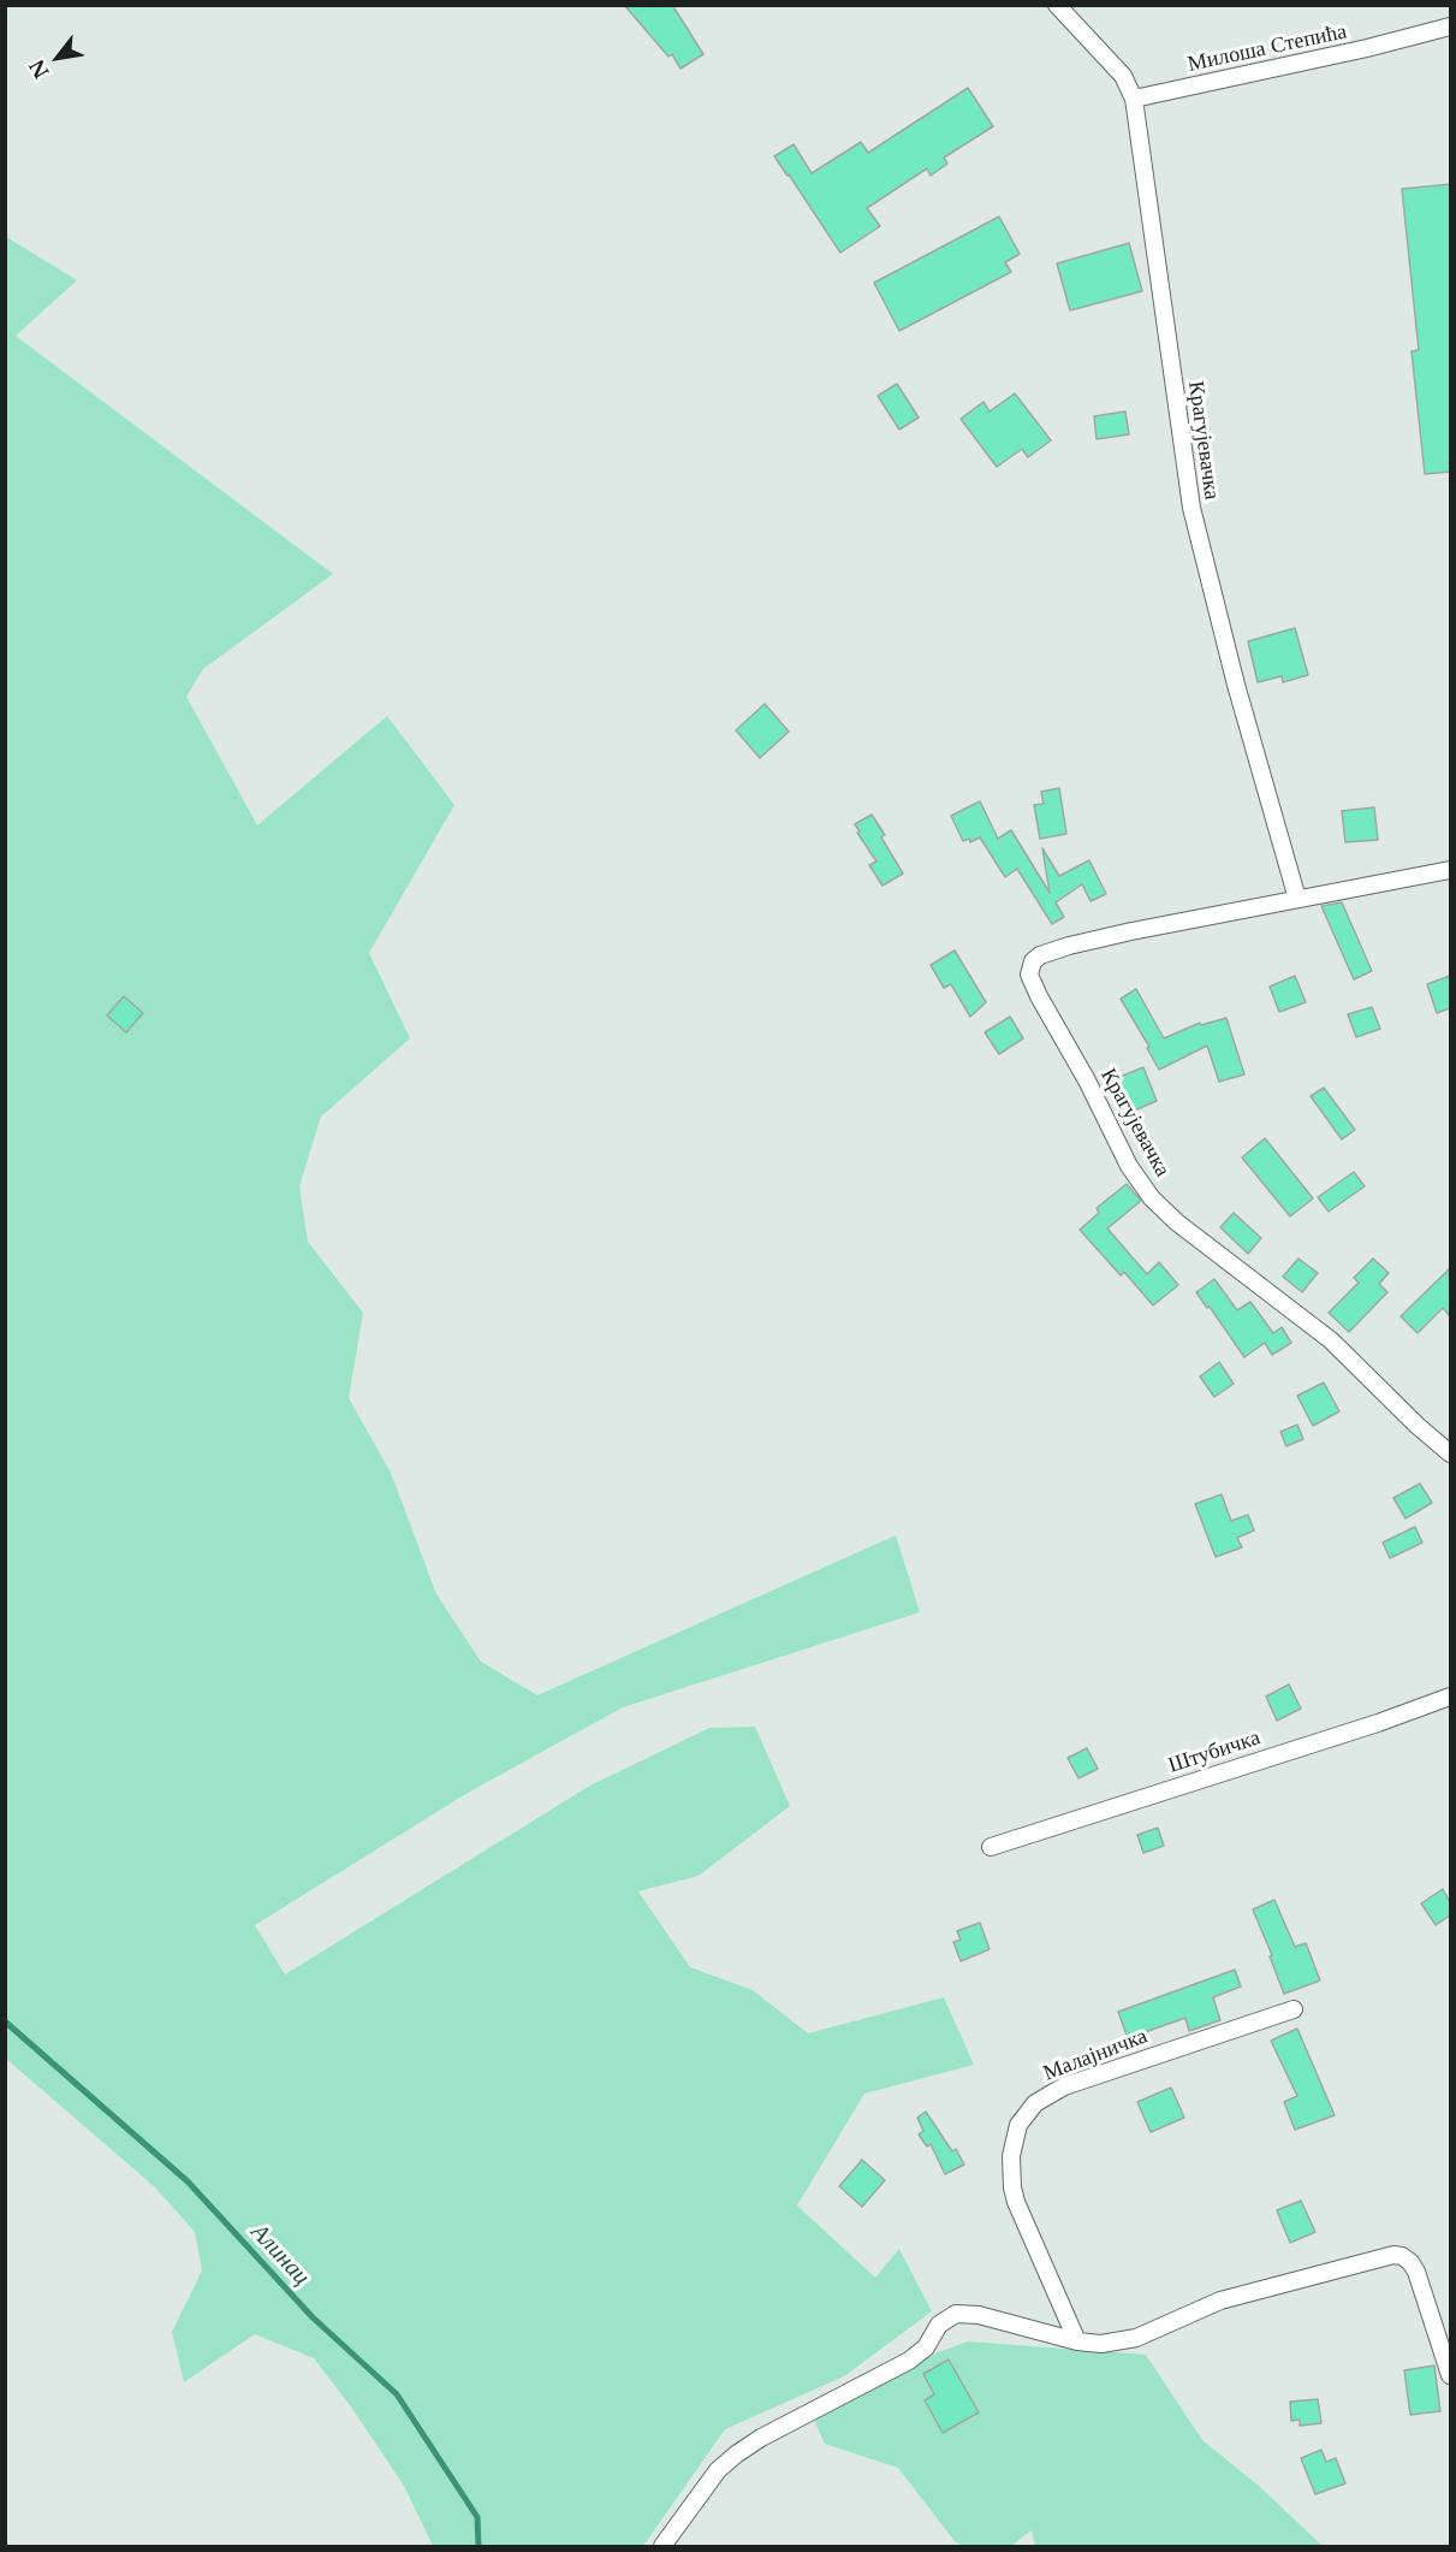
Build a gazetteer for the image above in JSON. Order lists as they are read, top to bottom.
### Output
{
  "streets": {
    "street": [
      "Милоша Степића",
      "Крагујевачка",
      "Штубичка",
      "Малајничка"
    ]
  },
  "crossings": [
    ["Милоша Степића", "Крагујевачка"]
  ],
  "water": ["Алинац"],
  "north": "bottom left"
}
